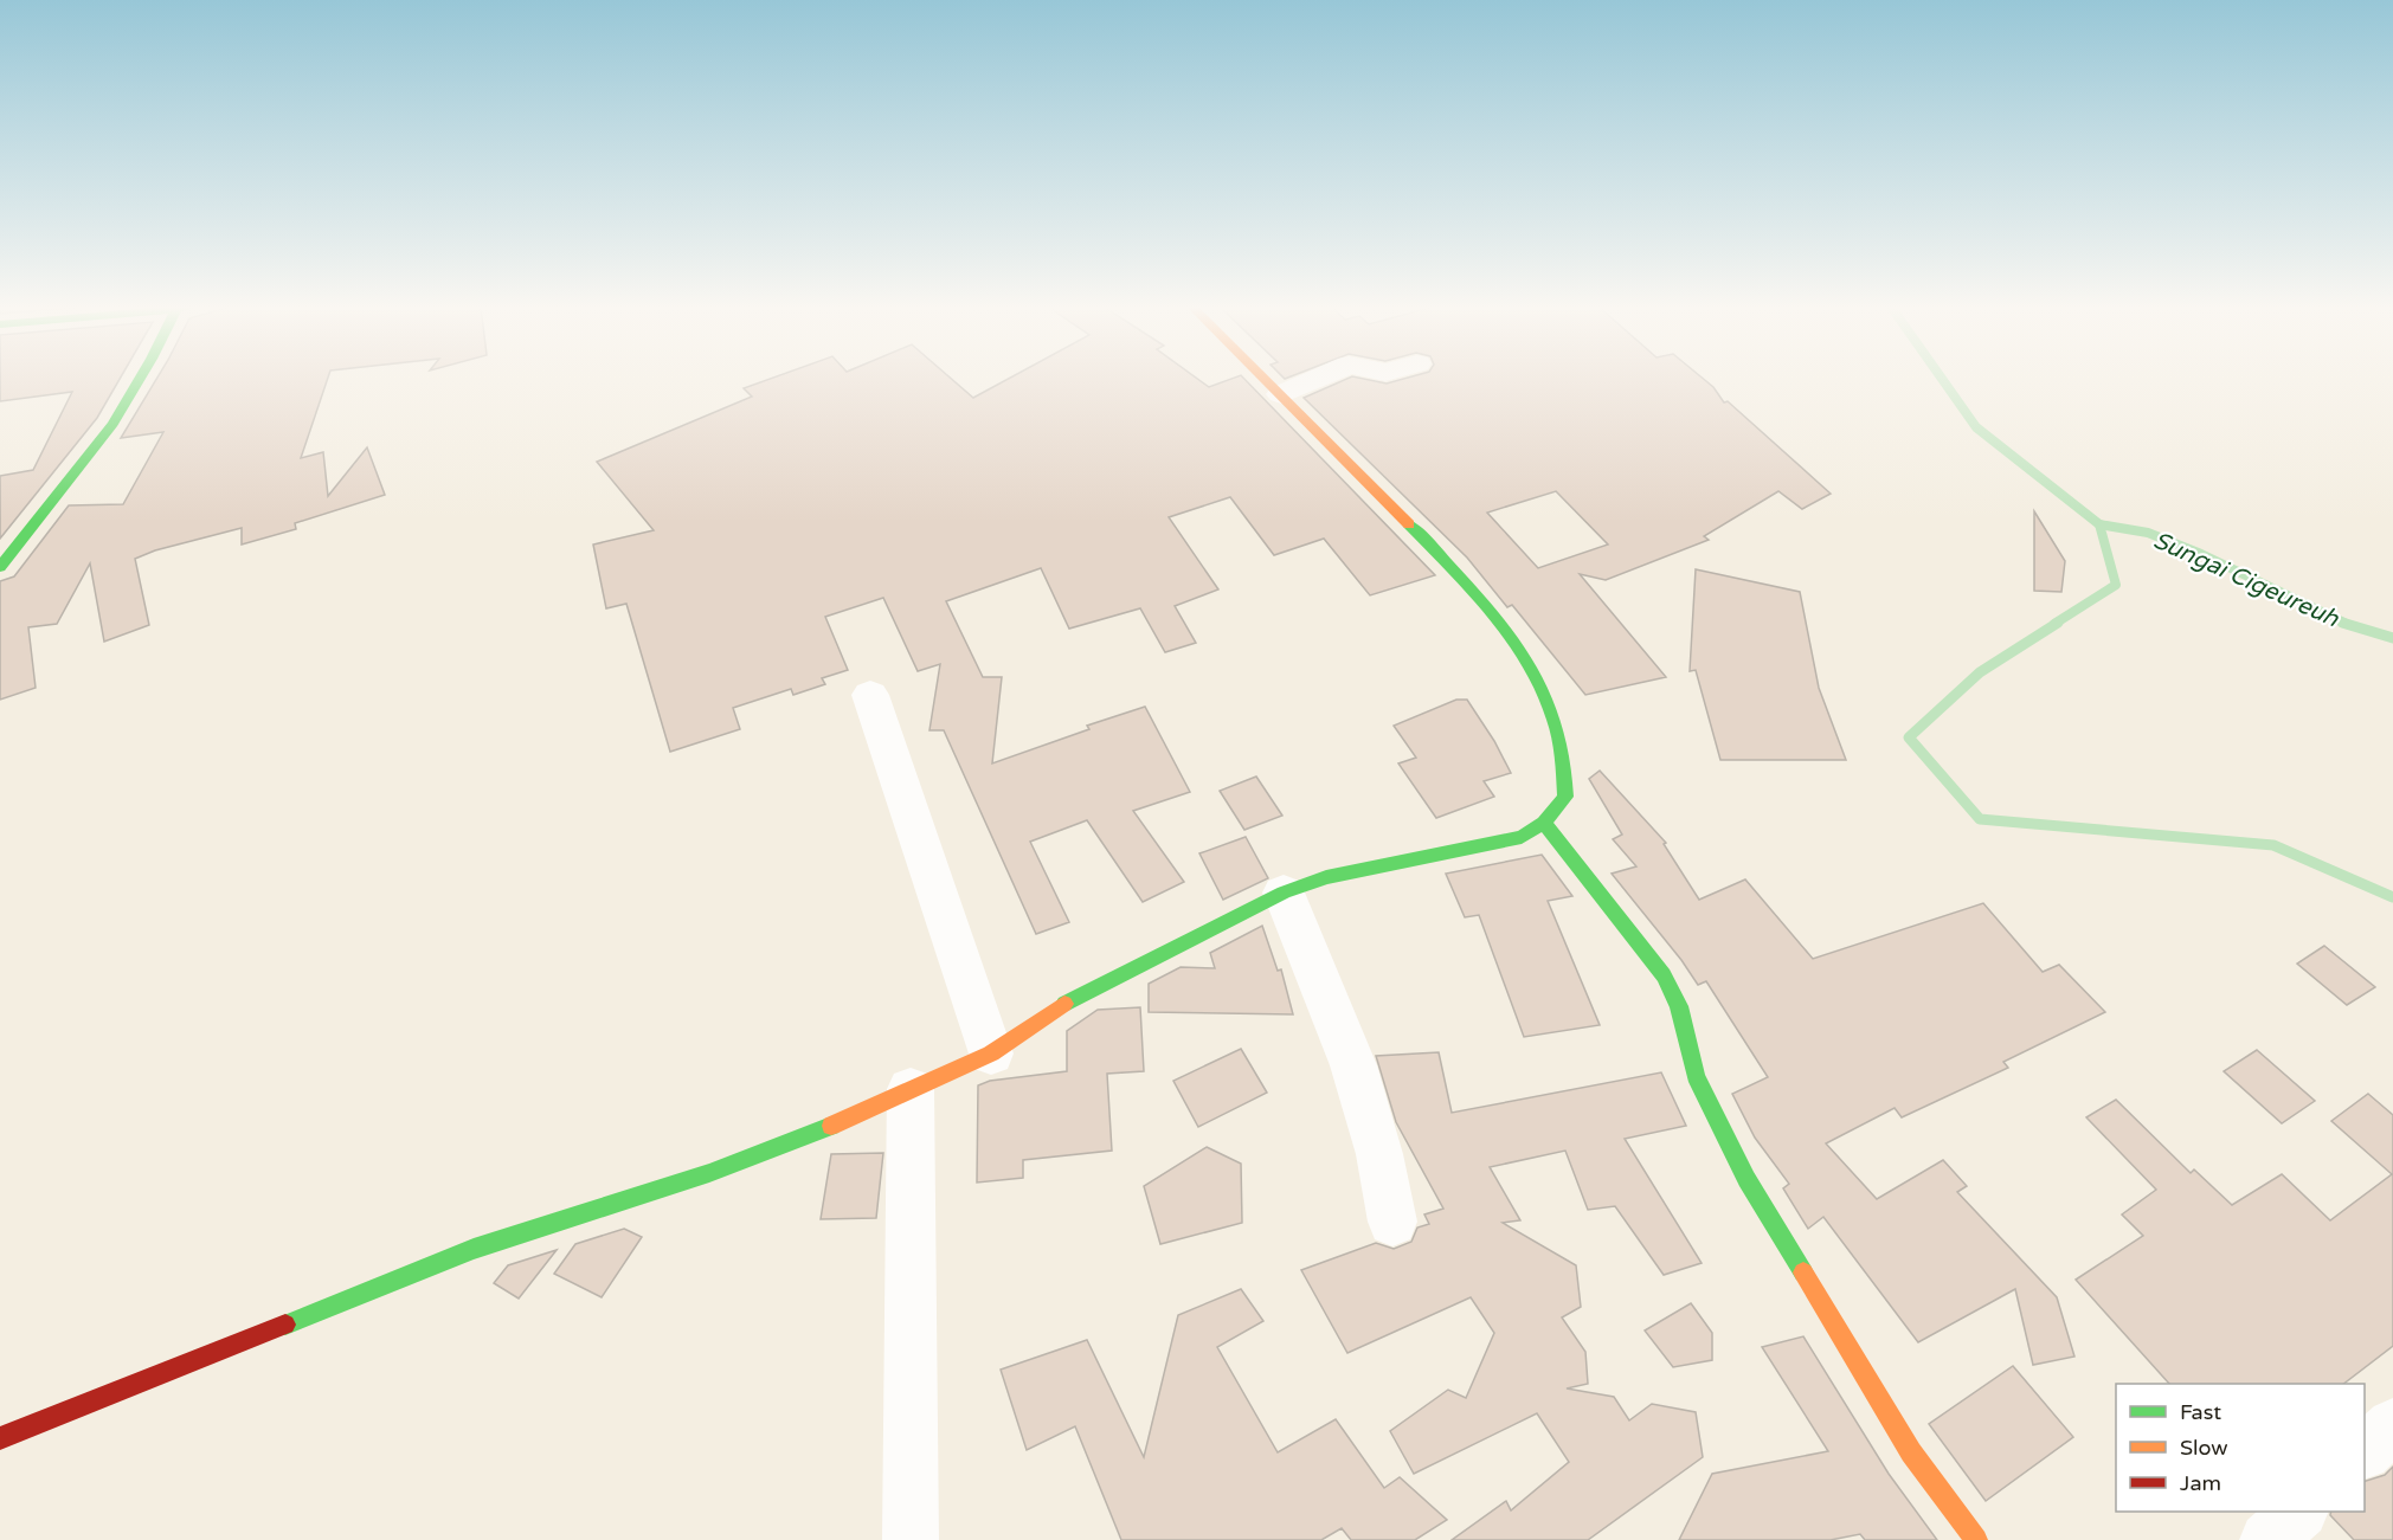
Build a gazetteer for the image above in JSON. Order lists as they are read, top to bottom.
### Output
{
  "water": ["Sungai Cigeureuh"],
  "legend": ["Fast", "Slow", "Jam"]
}
